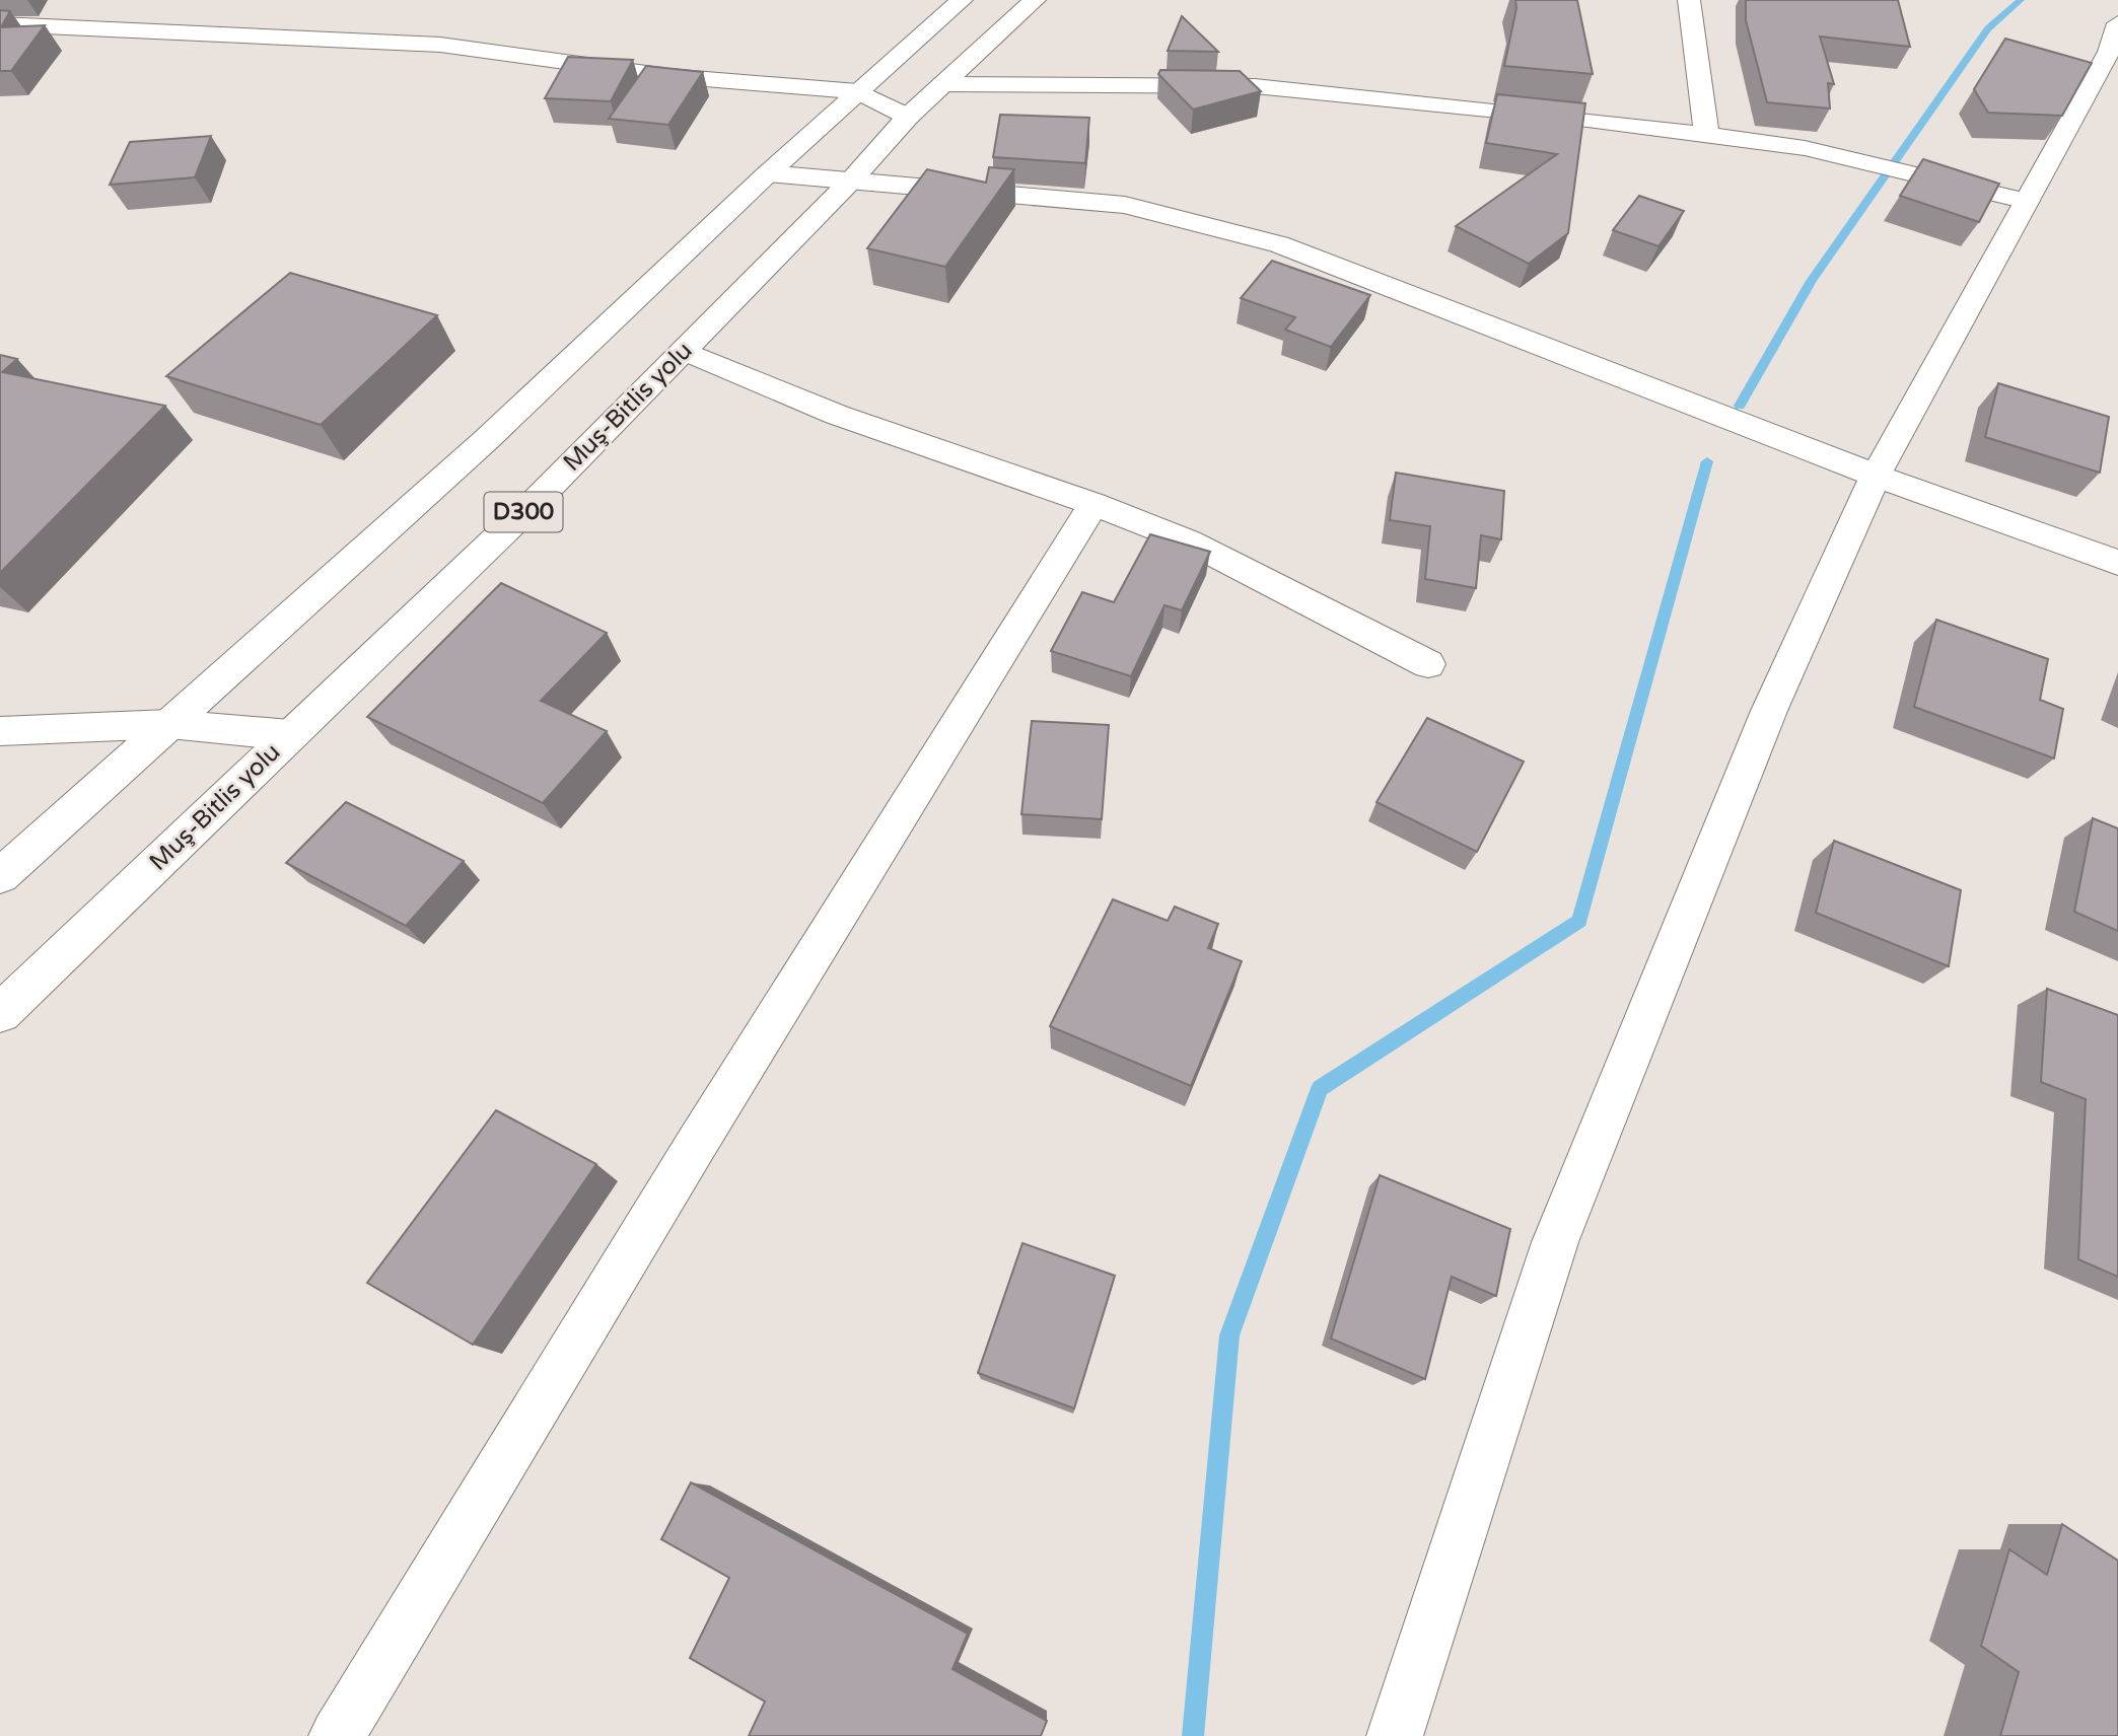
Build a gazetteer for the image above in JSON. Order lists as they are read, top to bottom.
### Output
{
  "streets": {
    "main road": ["Muş-Bitlis yolu", "D300"]
  }
}
